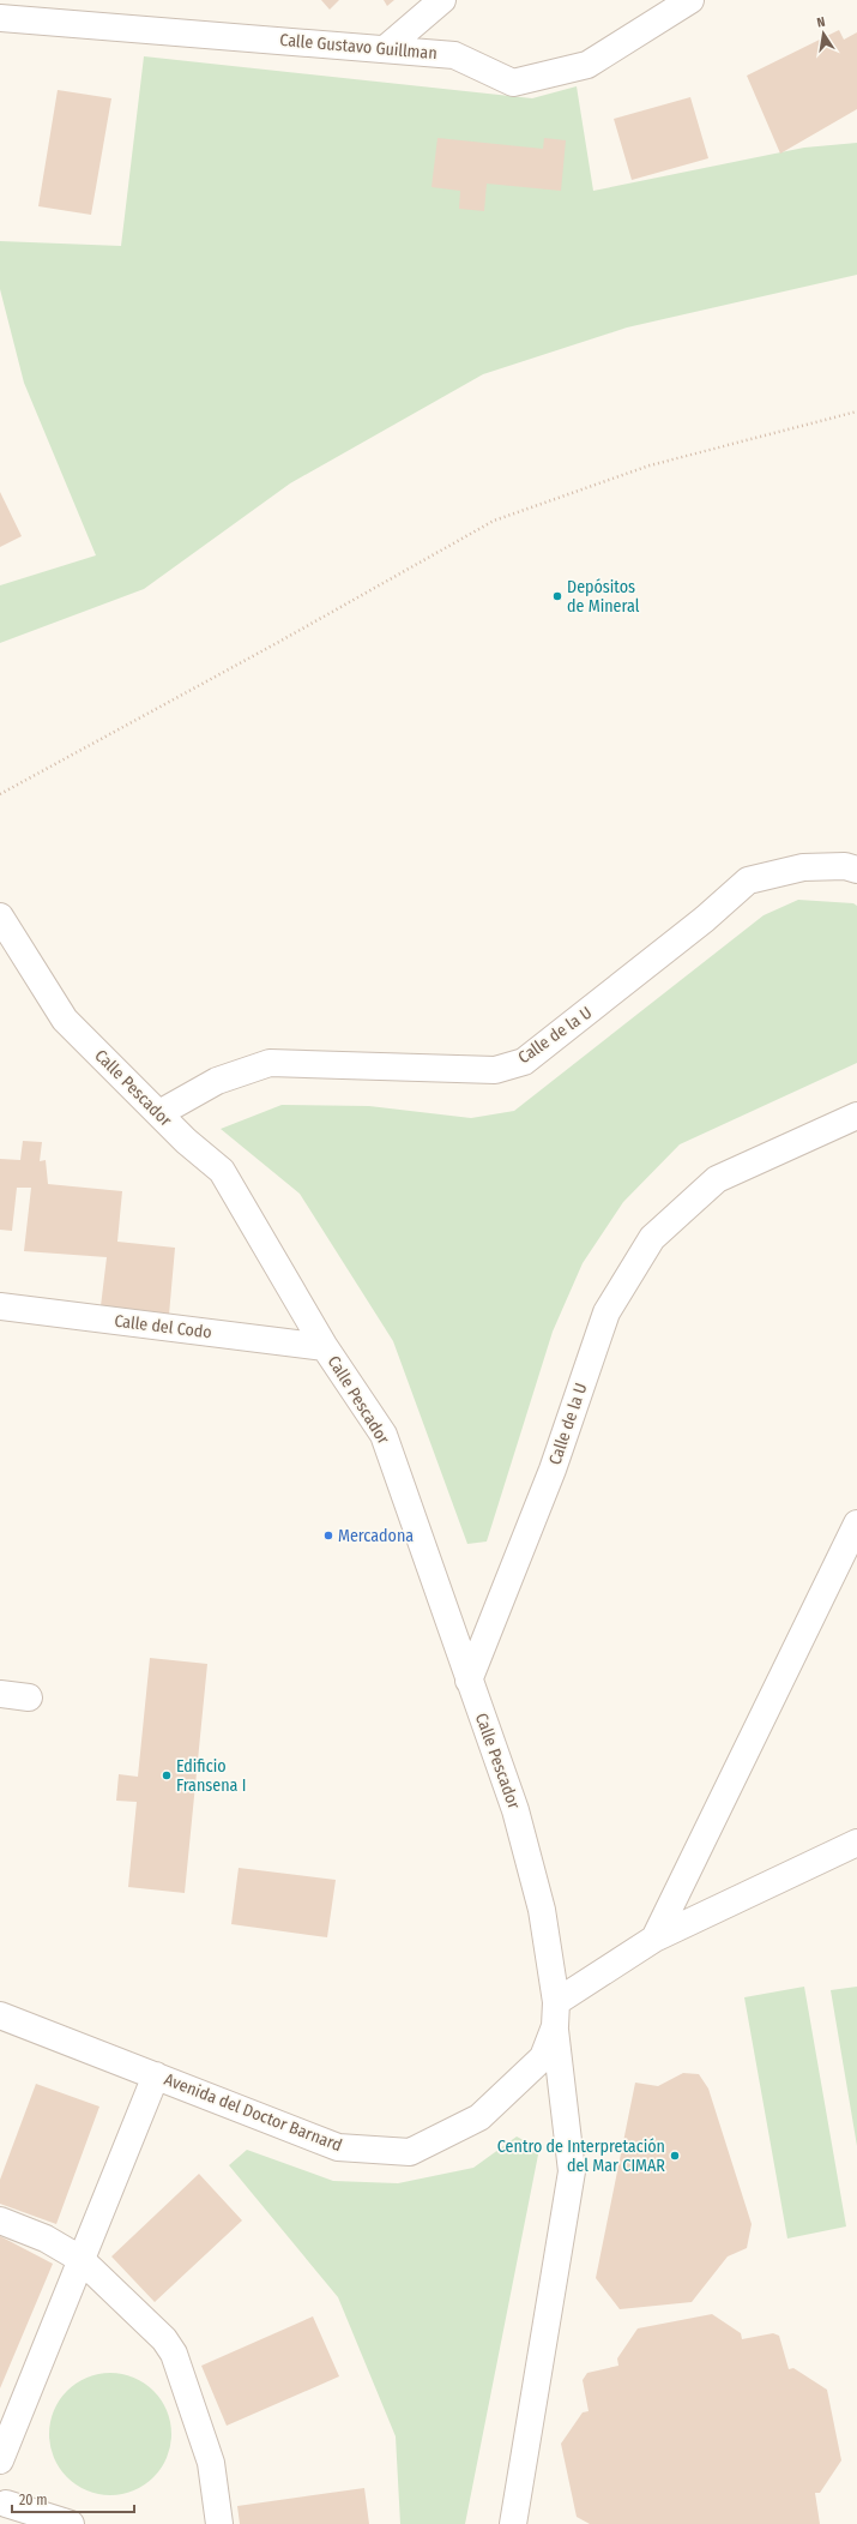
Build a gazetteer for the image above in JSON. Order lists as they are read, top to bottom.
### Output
{
  "streets": {
    "street": [
      "Calle Gustavo Guillman",
      "Calle de la U",
      "Calle Pescador",
      "Calle del Codo",
      "Avenida del Doctor Barnard"
    ]
  },
  "crossings": [
    ["Calle de la U", "Calle Pescador"],
    ["Calle Pescador", "Calle del Codo"],
    ["Calle Pescador", "Avenida del Doctor Barnard"]
  ],
  "places": [
    "Depósitos de Mineral",
    "Mercadona",
    "Edificio Fransena I",
    "Centro de Interpretación del Mar CIMAR"
  ],
  "scale_bar": "20 m",
  "north": "top"
}
